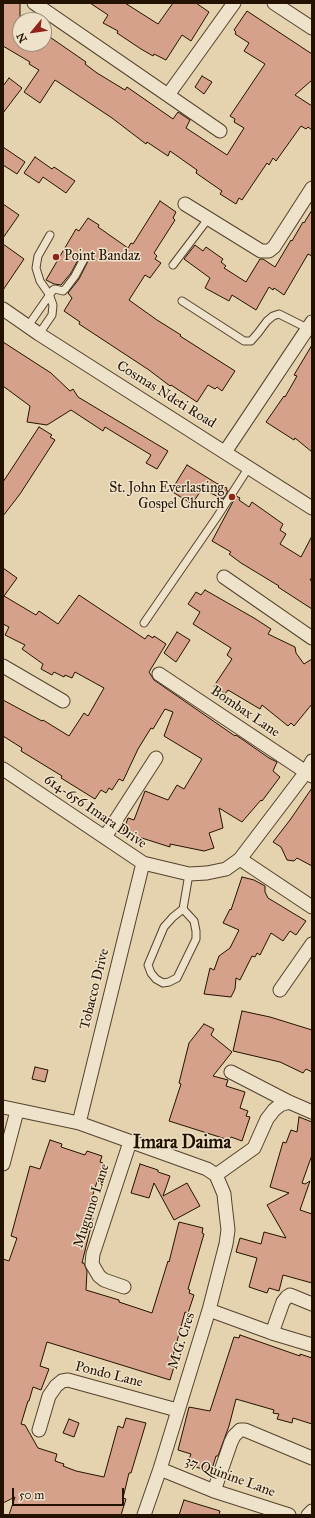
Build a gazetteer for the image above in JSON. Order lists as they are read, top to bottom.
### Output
{
  "streets": {
    "street": [
      "Cosmas Ndeti Road",
      "Bombax Lane",
      "614-656 Imara Drive",
      "Tobacco Drive",
      "Mugumo Lane",
      "M.G. Cres",
      "Pondo Lane",
      "37 Quinine Lane"
    ]
  },
  "crossings": [
    ["Bombax Lane", "614-656 Imara Drive"],
    ["614-656 Imara Drive", "Tobacco Drive"],
    ["M.G. Cres", "Pondo Lane"],
    ["M.G. Cres", "37 Quinine Lane"]
  ],
  "districts": ["Imara Daima"],
  "places": ["Point Bandaz", "St. John Everlasting Gospel Church"],
  "scale_bar": "50 m",
  "north": "bottom left"
}
